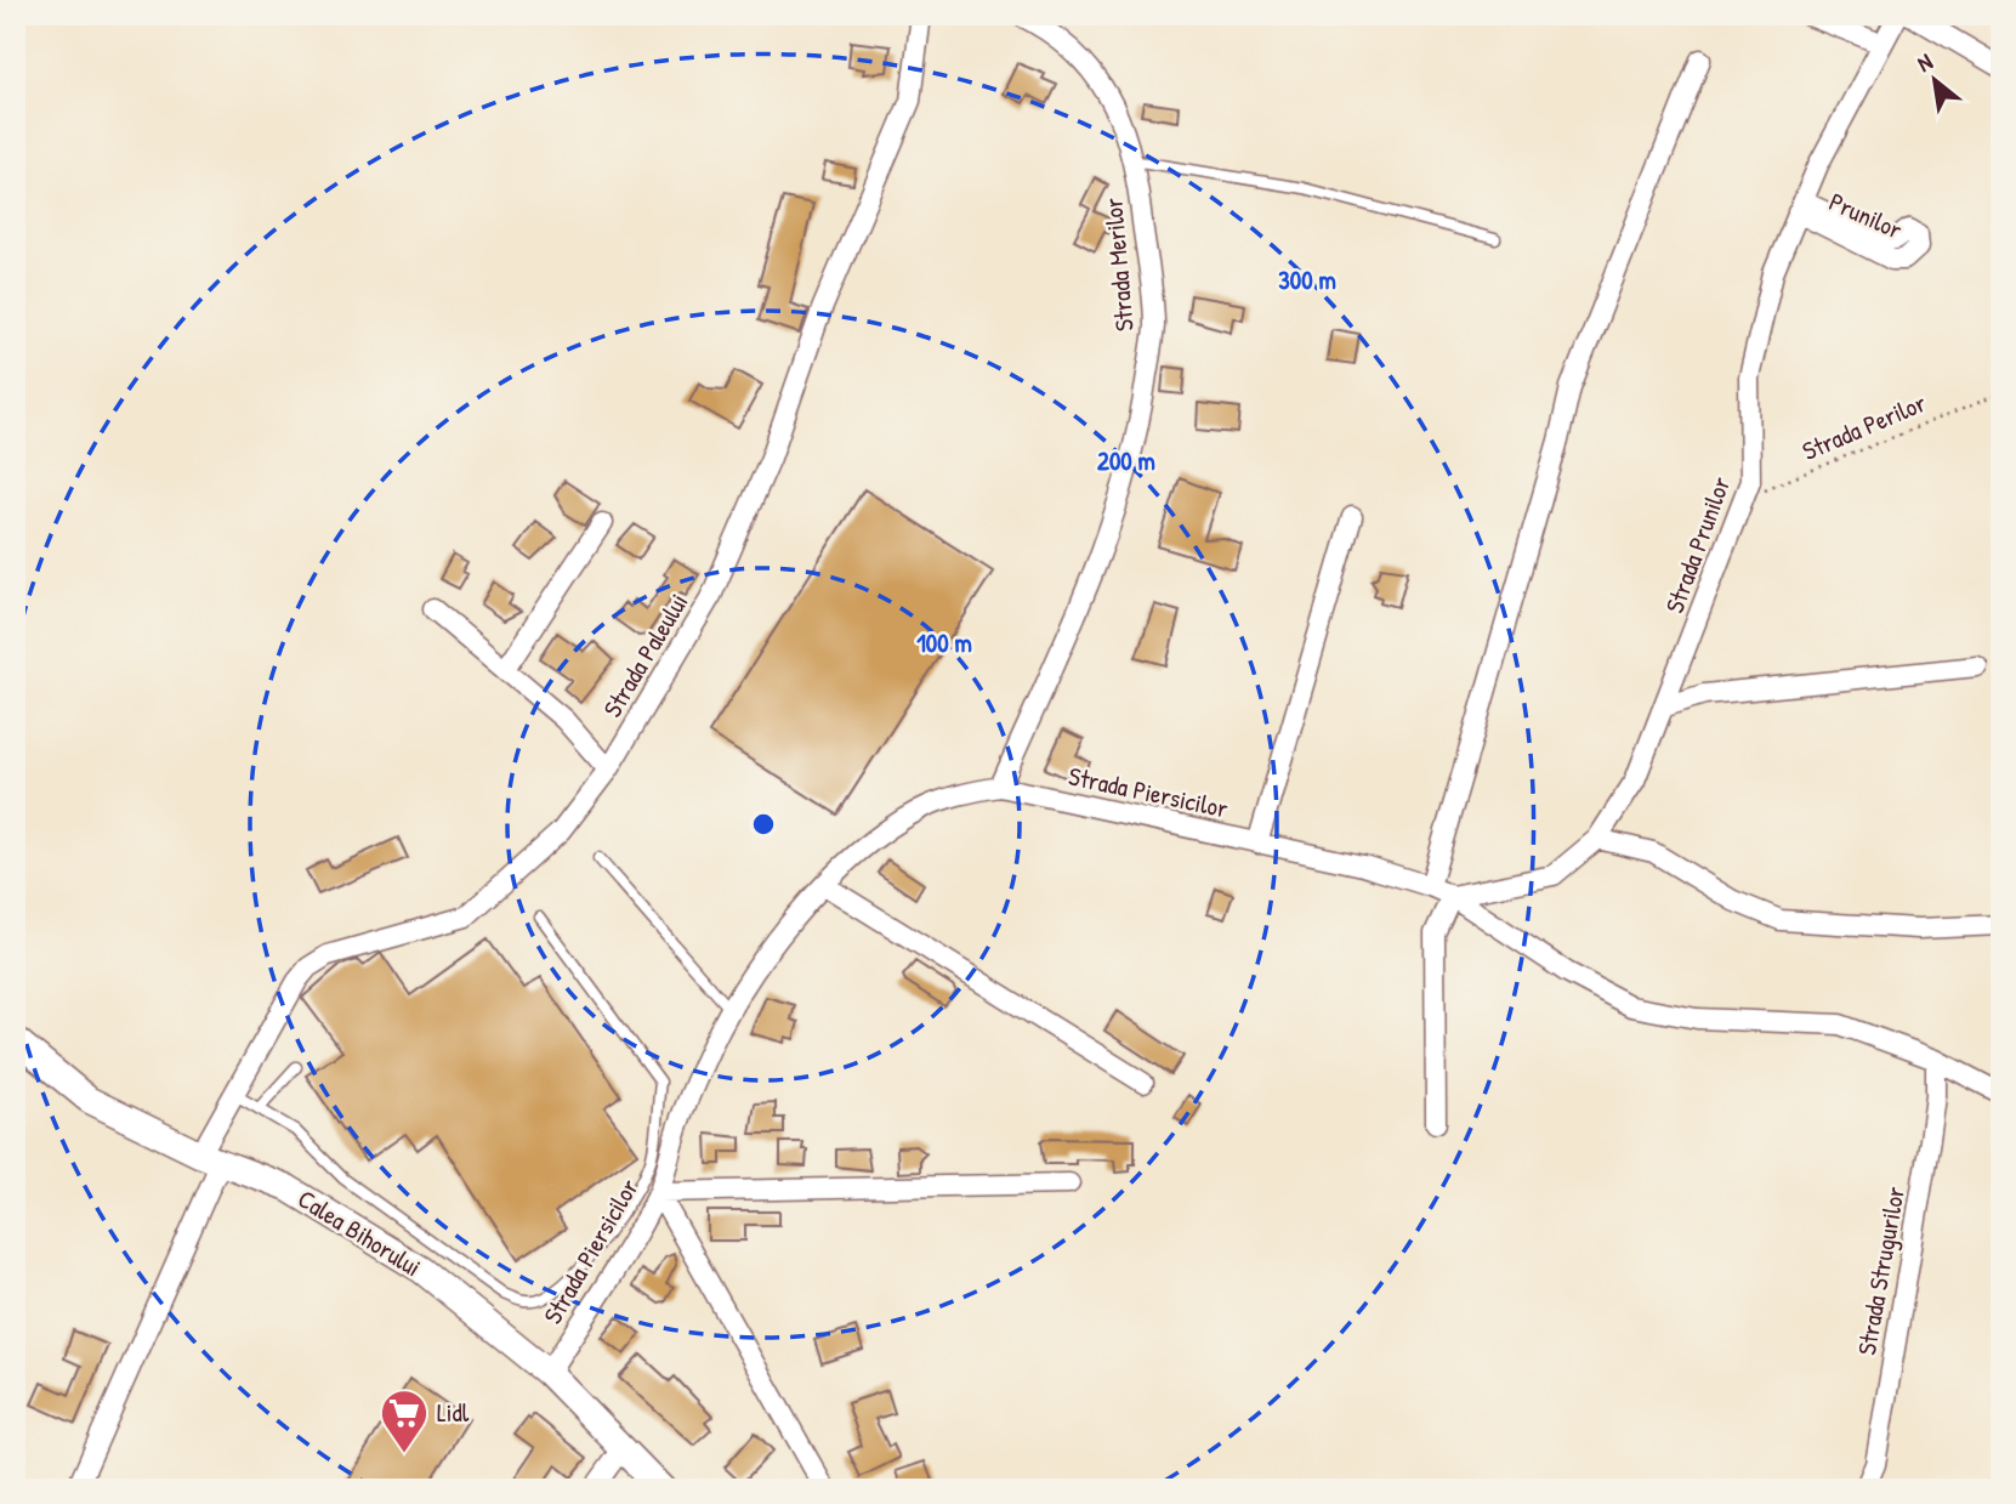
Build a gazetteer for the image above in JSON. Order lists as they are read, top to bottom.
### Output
{
  "streets": {
    "main road": ["Calea Bihorului"],
    "street": [
      "Prunilor",
      "Strada Merilor",
      "Strada Prunilor",
      "Strada Paleului",
      "Strada Piersicilor",
      "Strada Strugurilor"
    ],
    "path": ["Strada Perilor"]
  },
  "crossings": [
    ["Prunilor", "Strada Prunilor"],
    ["Strada Merilor", "Strada Piersicilor"],
    ["Strada Perilor", "Strada Prunilor"],
    ["Strada Prunilor", "Strada Piersicilor"],
    ["Strada Paleului", "Calea Bihorului"],
    ["Strada Piersicilor", "Calea Bihorului"],
    ["Strada Piersicilor", "Strada Strugurilor"]
  ],
  "places": {
    "supermarket": ["Lidl"]
  },
  "north": "top left",
  "rings": ["300 m", "200 m", "100 m"]
}
